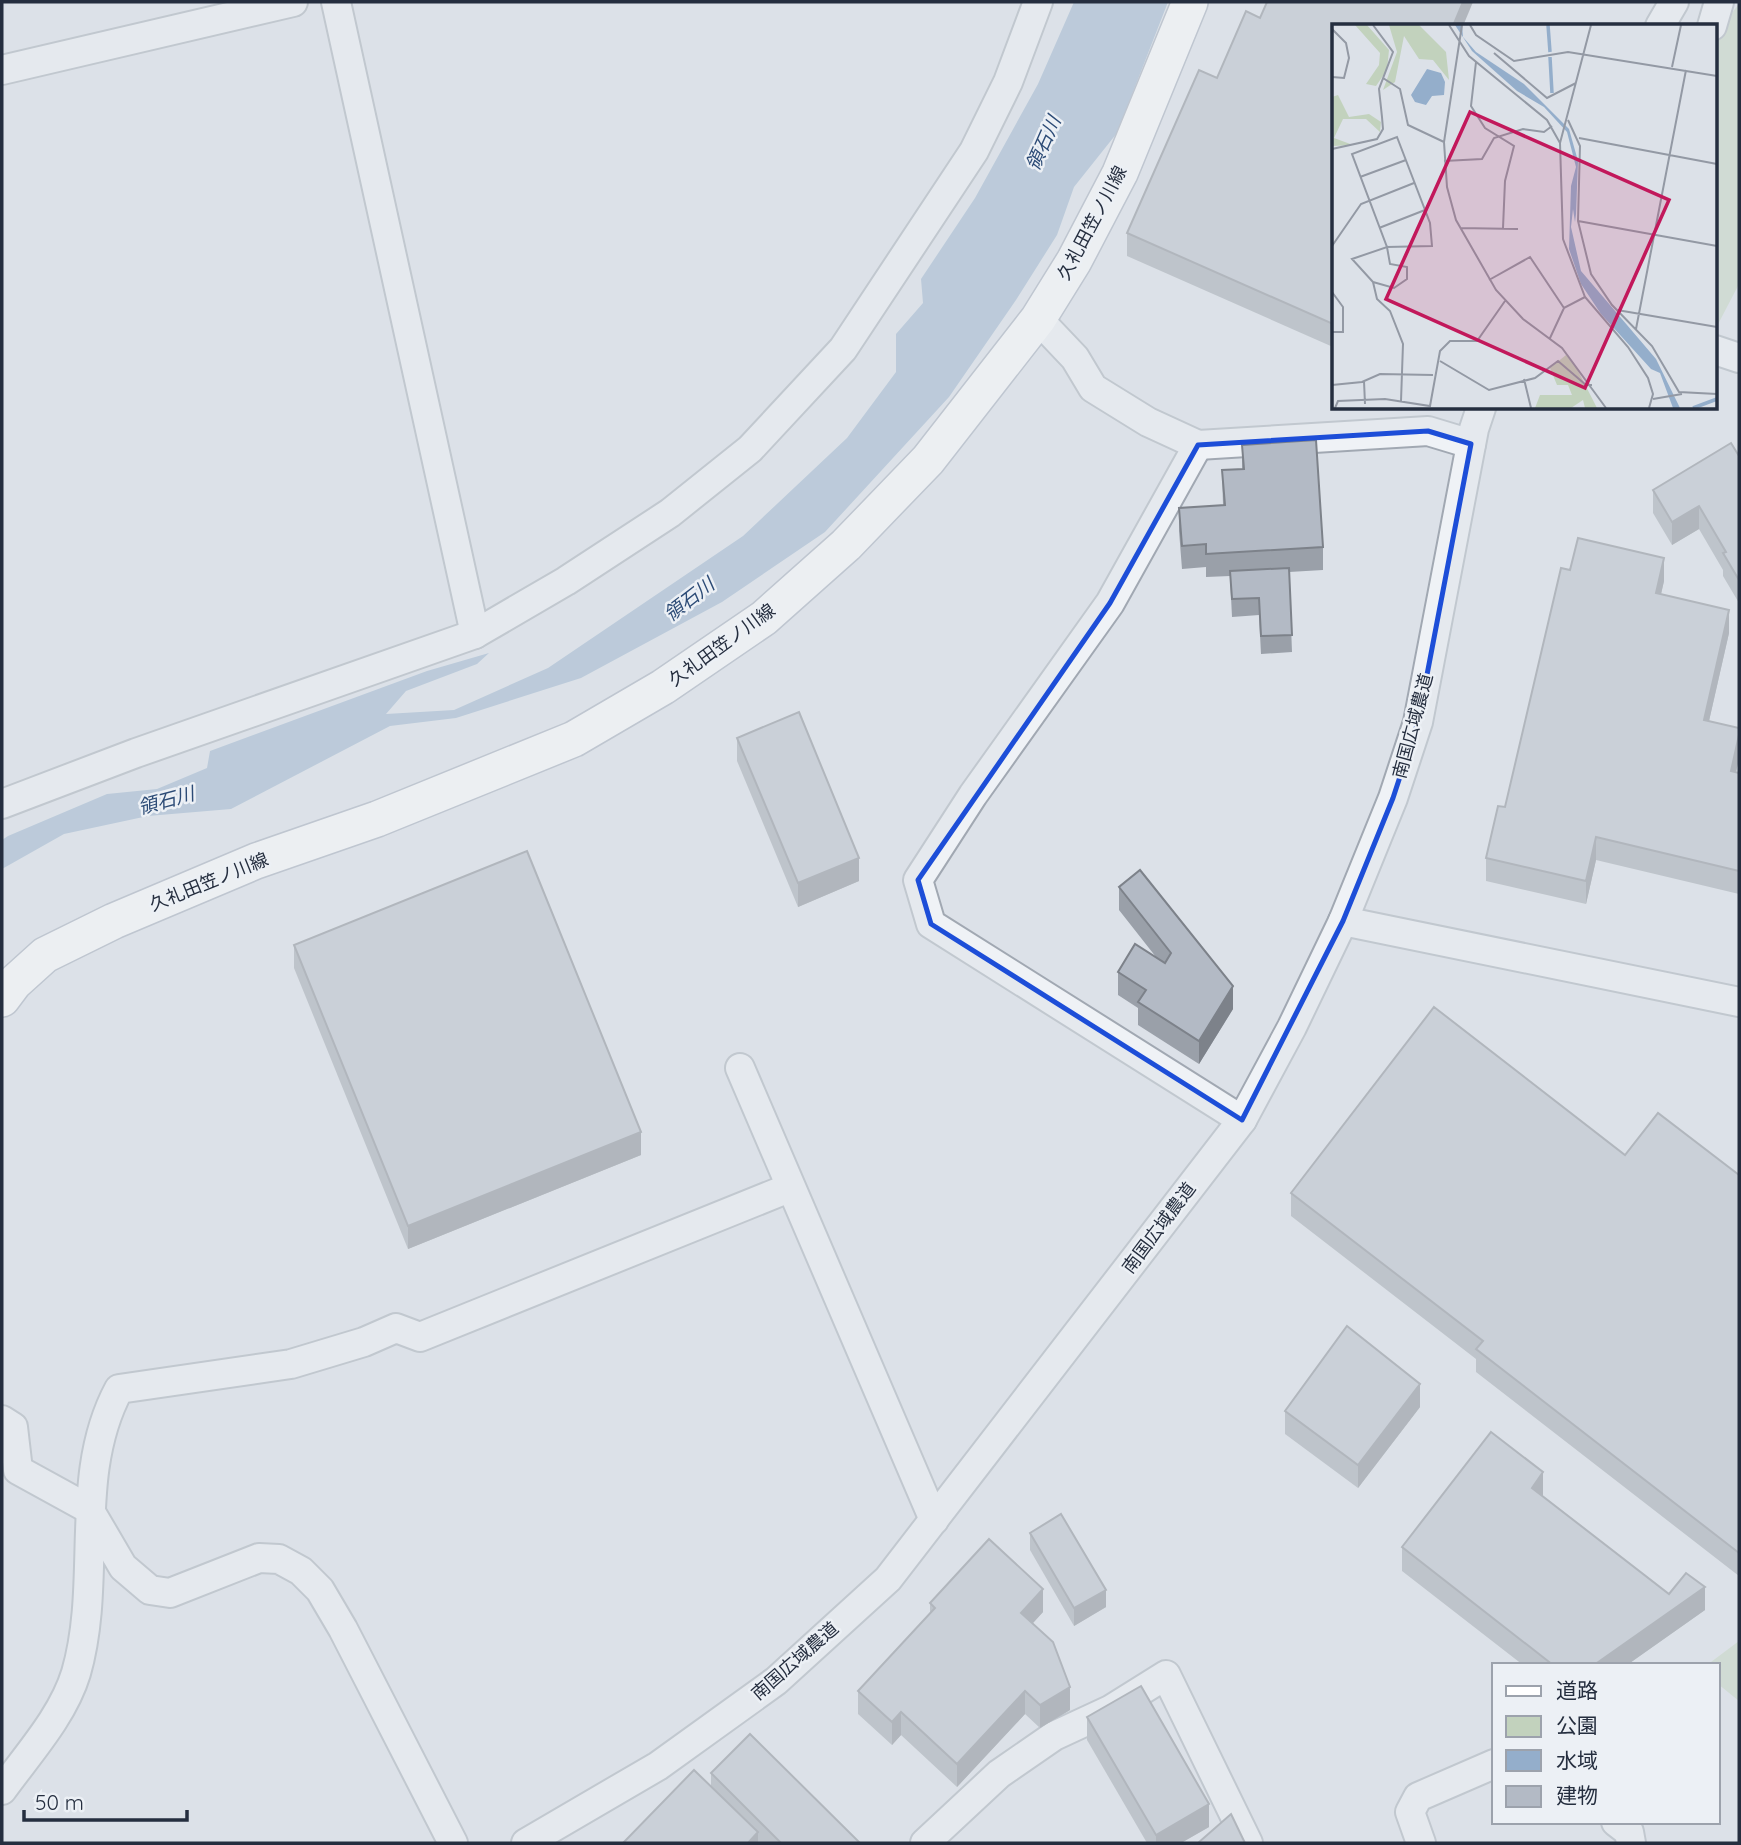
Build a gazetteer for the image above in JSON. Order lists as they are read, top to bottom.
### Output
{
  "streets": {
    "main road": ["久礼田笠ノ川線"],
    "street": ["南国広域農道"]
  },
  "water": ["領石川"],
  "legend": [
    "道路",
    "公園",
    "水域",
    "建物"
  ],
  "scale_bar": "50 m"
}
